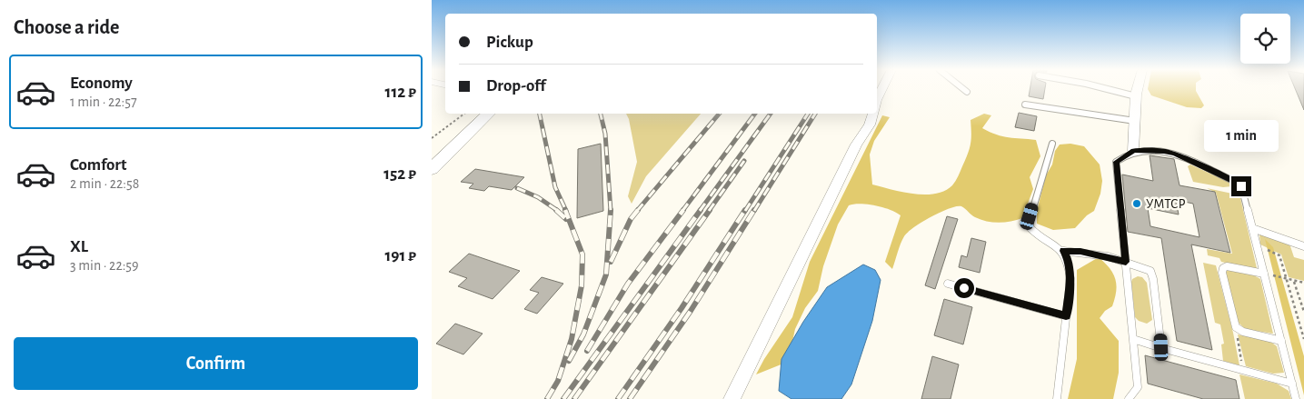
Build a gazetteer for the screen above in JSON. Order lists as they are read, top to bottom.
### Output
{
  "places": ["УМТСР"],
  "page": {
    "heading": "Choose a ride",
    "banner": ["Pickup", "Drop-off"],
    "list": [
      {
        "name": "Economy",
        "note": "1 min · 22:57",
        "value": "112 ₽"
      },
      {
        "name": "Comfort",
        "note": "2 min · 22:58",
        "value": "152 ₽"
      },
      {
        "name": "XL",
        "note": "3 min · 22:59",
        "value": "191 ₽"
      }
    ],
    "bubble": "1 min",
    "buttons": "Confirm"
  }
}
